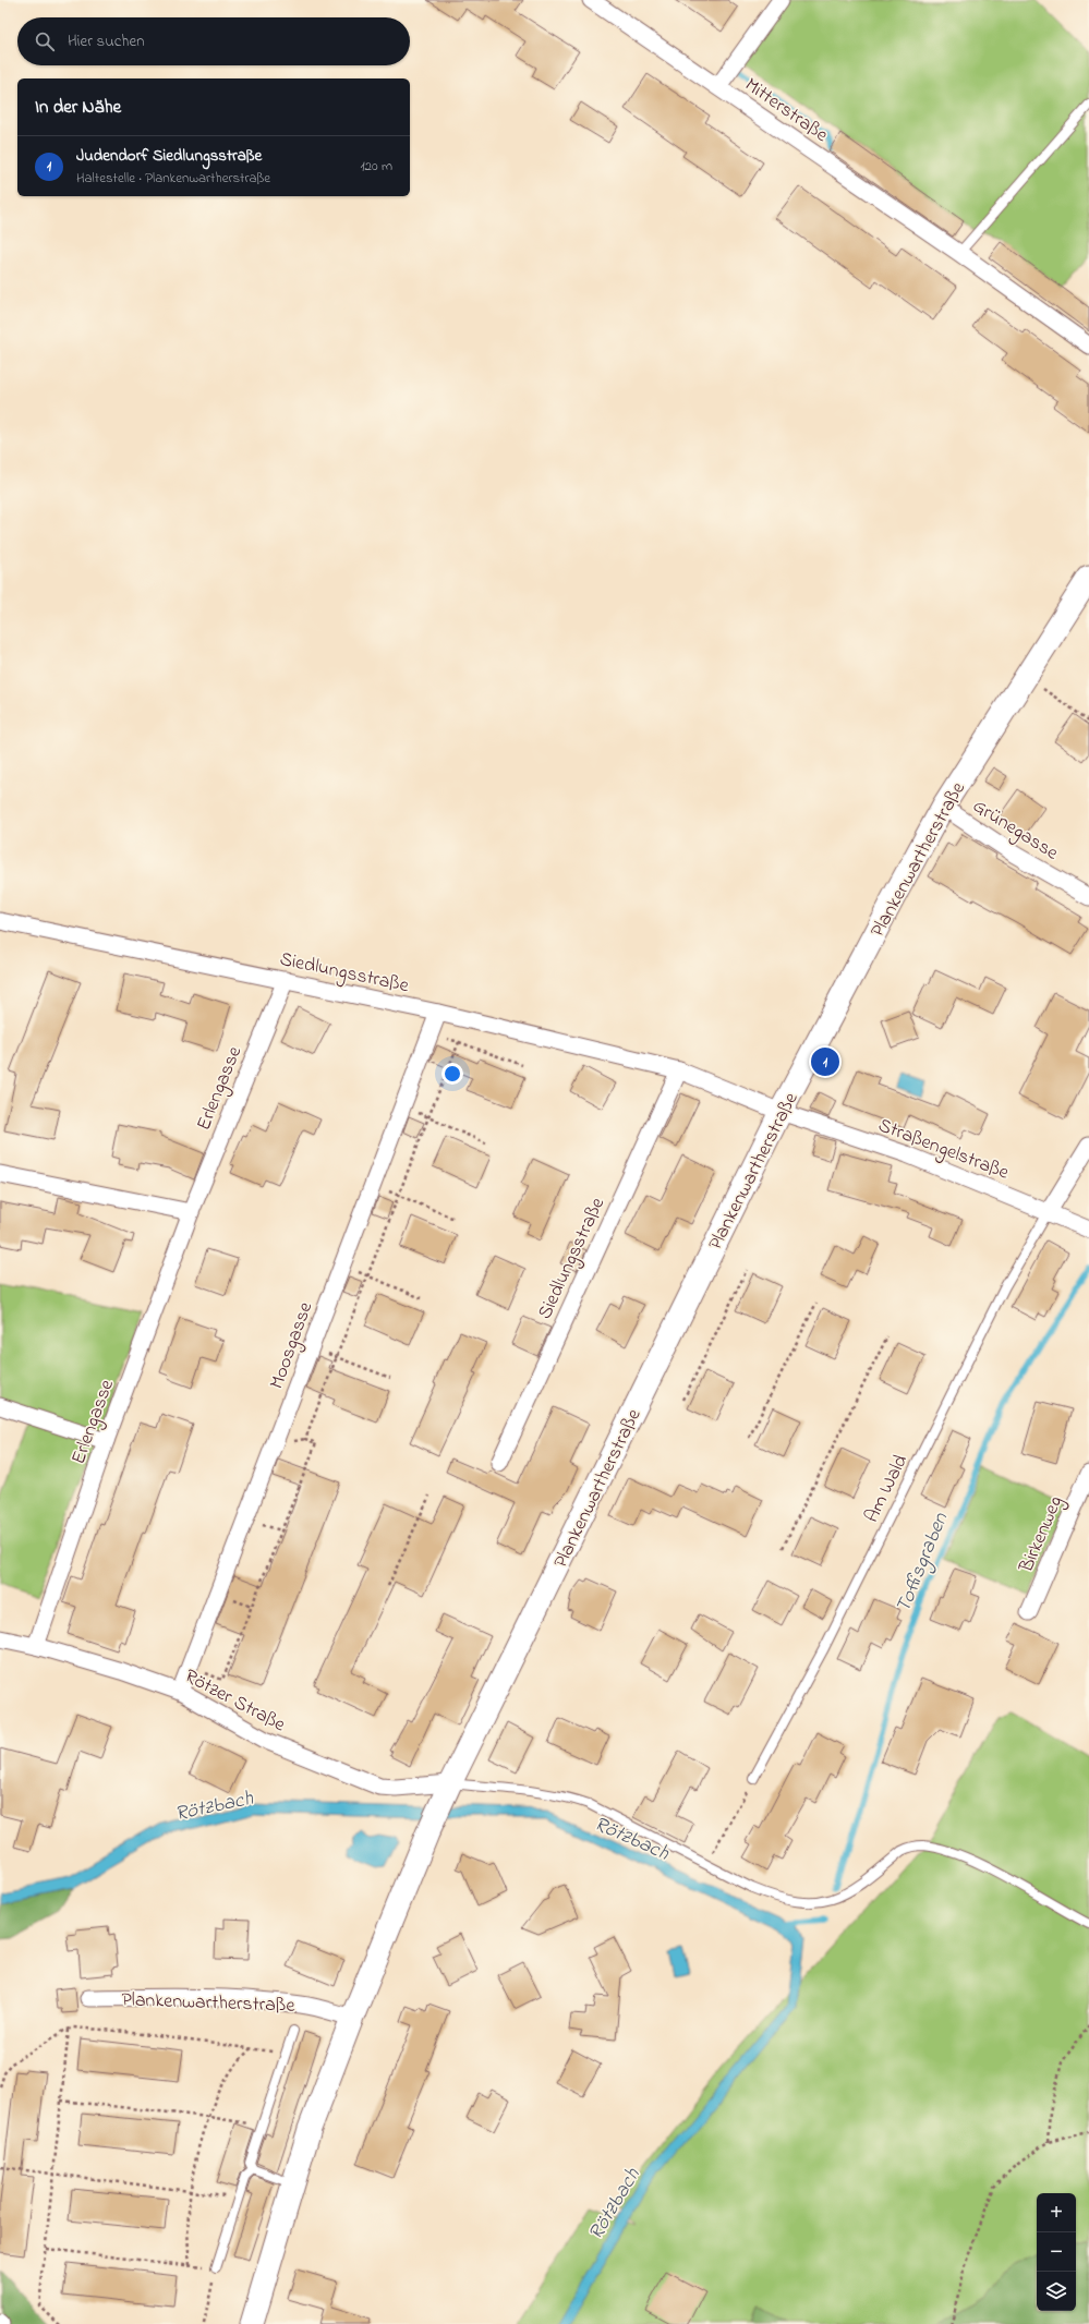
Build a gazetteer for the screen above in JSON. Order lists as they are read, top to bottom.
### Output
{
  "streets": {
    "main road": ["Plankenwartherstraße"],
    "street": [
      "Mitterstraße",
      "Grünegasse",
      "Siedlungsstraße",
      "Erlengasse",
      "Straßengelstraße",
      "Moosgasse",
      "Birkenweg",
      "Rötzer Straße"
    ],
    "lane": ["Am Wald"]
  },
  "crossings": [
    ["Grünegasse", "Plankenwartherstraße"],
    ["Plankenwartherstraße", "Siedlungsstraße"],
    ["Plankenwartherstraße", "Straßengelstraße"],
    ["Plankenwartherstraße", "Rötzer Straße"],
    ["Siedlungsstraße", "Erlengasse"],
    ["Siedlungsstraße", "Straßengelstraße"],
    ["Siedlungsstraße", "Moosgasse"],
    ["Erlengasse", "Rötzer Straße"],
    ["Straßengelstraße", "Am Wald"],
    ["Moosgasse", "Rötzer Straße"]
  ],
  "water": ["Toffisgraben", "Rötzbach"],
  "page": {
    "search": "Hier suchen",
    "heading": "In der Nähe",
    "list": [
      {
        "mark": "1",
        "name": "Judendorf Siedlungsstraße",
        "note": "Haltestelle · Plankenwartherstraße",
        "value": "120 m"
      }
    ],
    "pins": "1",
    "map_buttons": ["+", "−"]
  }
}
